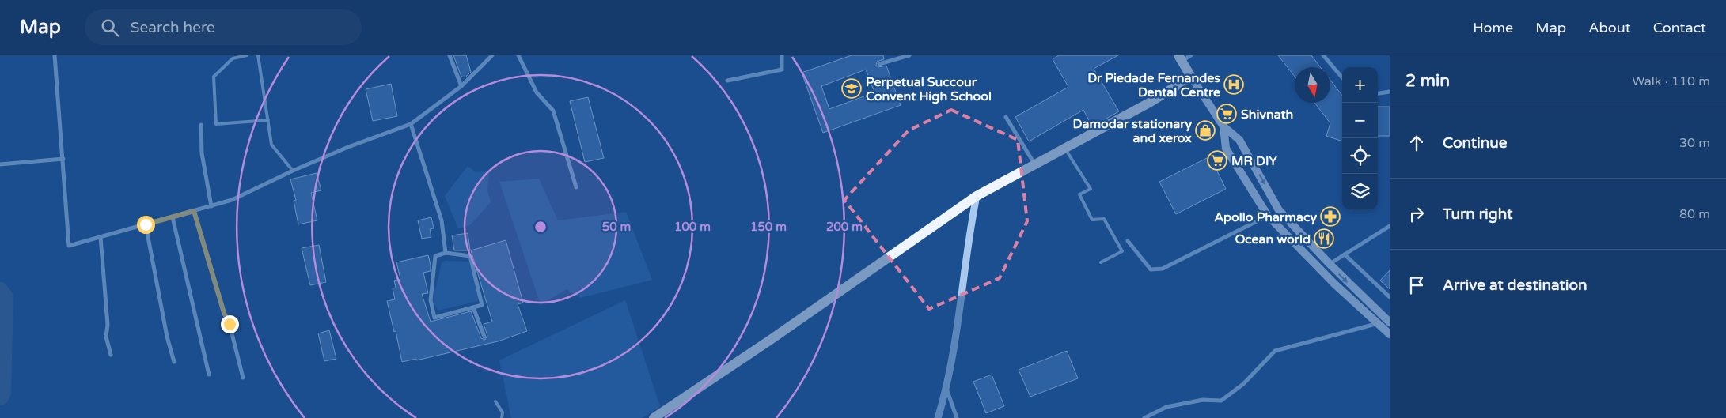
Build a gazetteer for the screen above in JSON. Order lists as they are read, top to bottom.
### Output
{
  "places": {
    "hospital": ["Dr Piedade Fernandes Dental Centre"],
    "school or university": ["Perpetual Succour Convent High School"],
    "supermarket": ["Shivnath", "MR DIY"],
    "shop": ["Damodar stationary and xerox"],
    "pharmacy": ["Apollo Pharmacy"],
    "restaurant": ["Ocean world"]
  },
  "north": "bottom",
  "page": {
    "header": "Map",
    "search": "Search here",
    "nav": [
      "Home",
      "Map",
      "About",
      "Contact"
    ],
    "heading": ["2 min", "Walk · 110 m"],
    "map_buttons": ["+", "−"],
    "list": [
      ["Continue", "30 m"],
      ["Turn right", "80 m"],
      "Arrive at destination"
    ]
  },
  "rings": [
    "50 m",
    "100 m",
    "150 m",
    "200 m"
  ]
}
